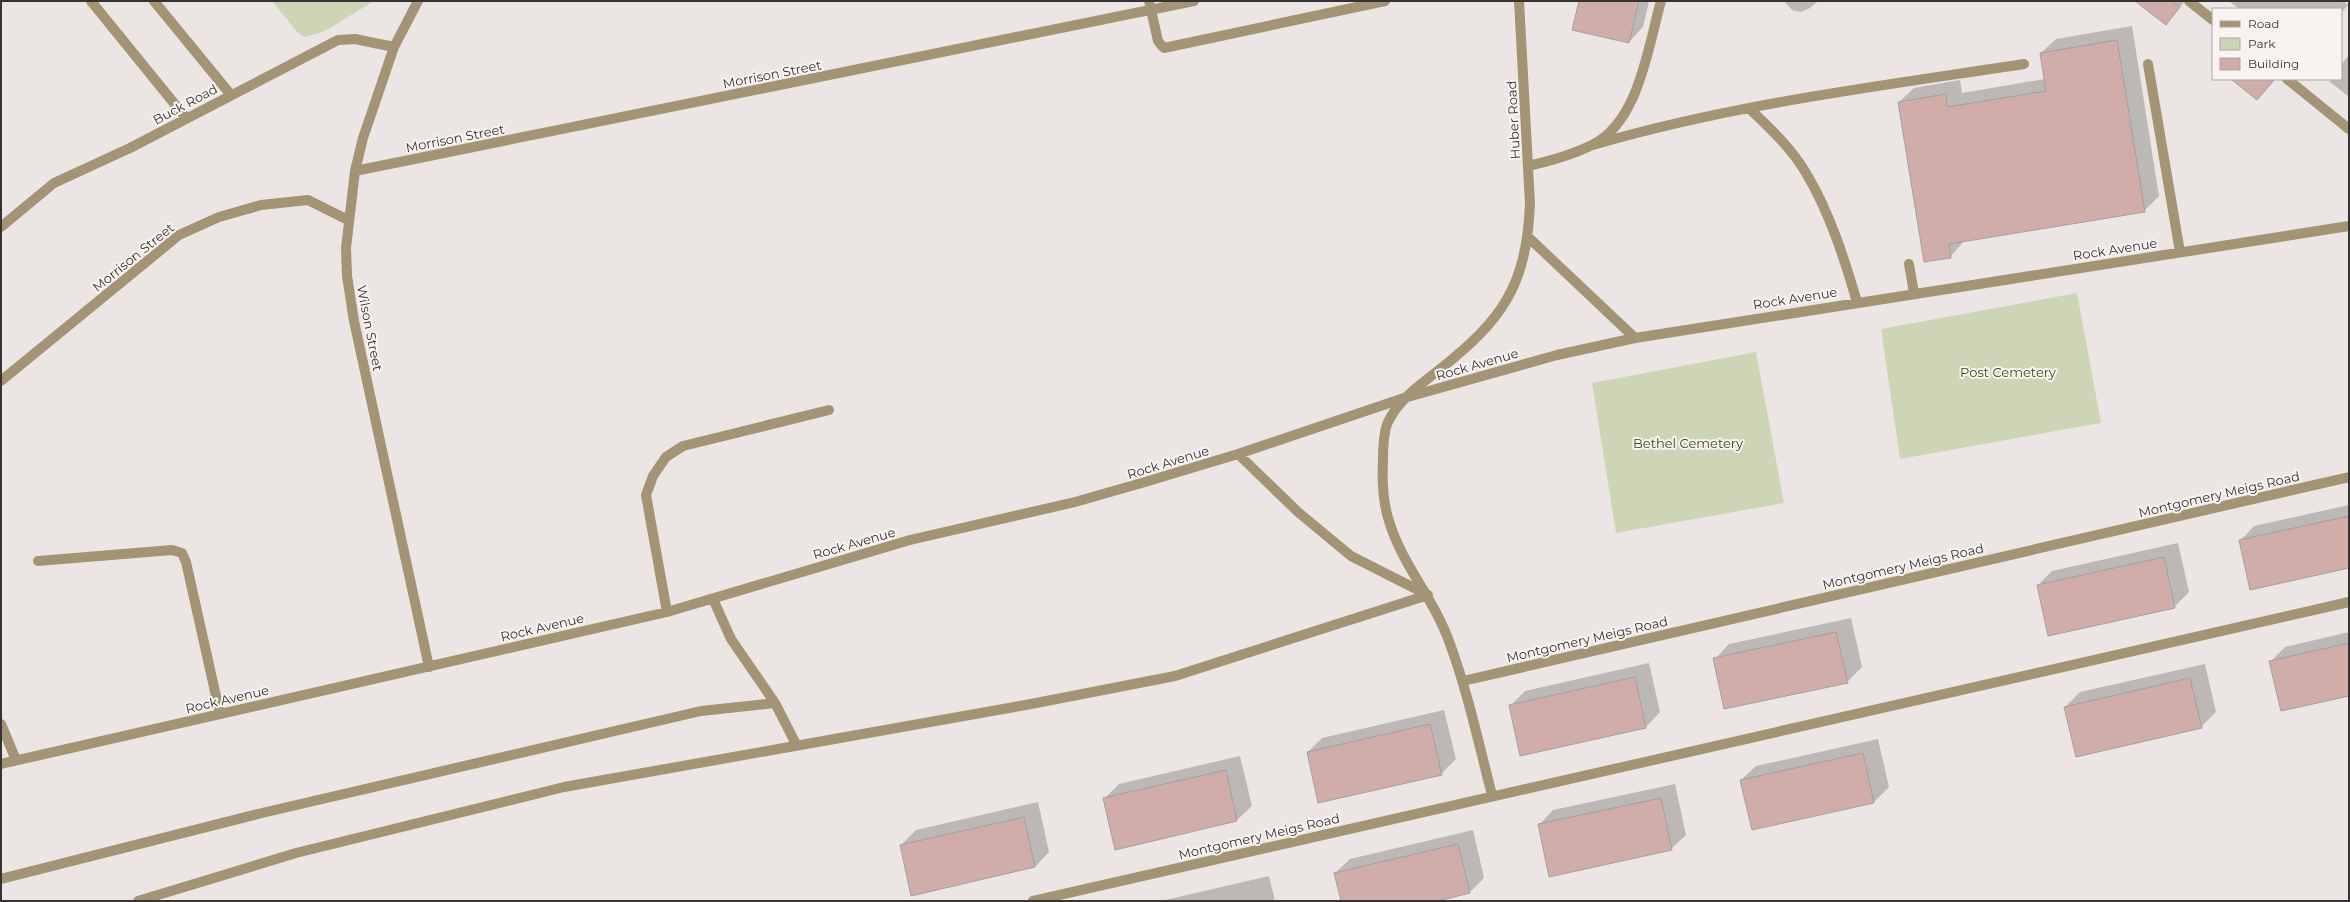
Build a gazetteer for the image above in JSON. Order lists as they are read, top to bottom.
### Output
{
  "streets": {
    "street": [
      "Morrison Street",
      "Buck Road",
      "Huber Road",
      "Rock Avenue",
      "Wilson Street",
      "Montgomery Meigs Road"
    ]
  },
  "crossings": [
    ["Morrison Street", "Wilson Street"],
    ["Buck Road", "Wilson Street"],
    ["Huber Road", "Rock Avenue"],
    ["Rock Avenue", "Wilson Street"]
  ],
  "parks": ["Post Cemetery", "Bethel Cemetery"],
  "legend": ["Road", "Park", "Building"]
}
